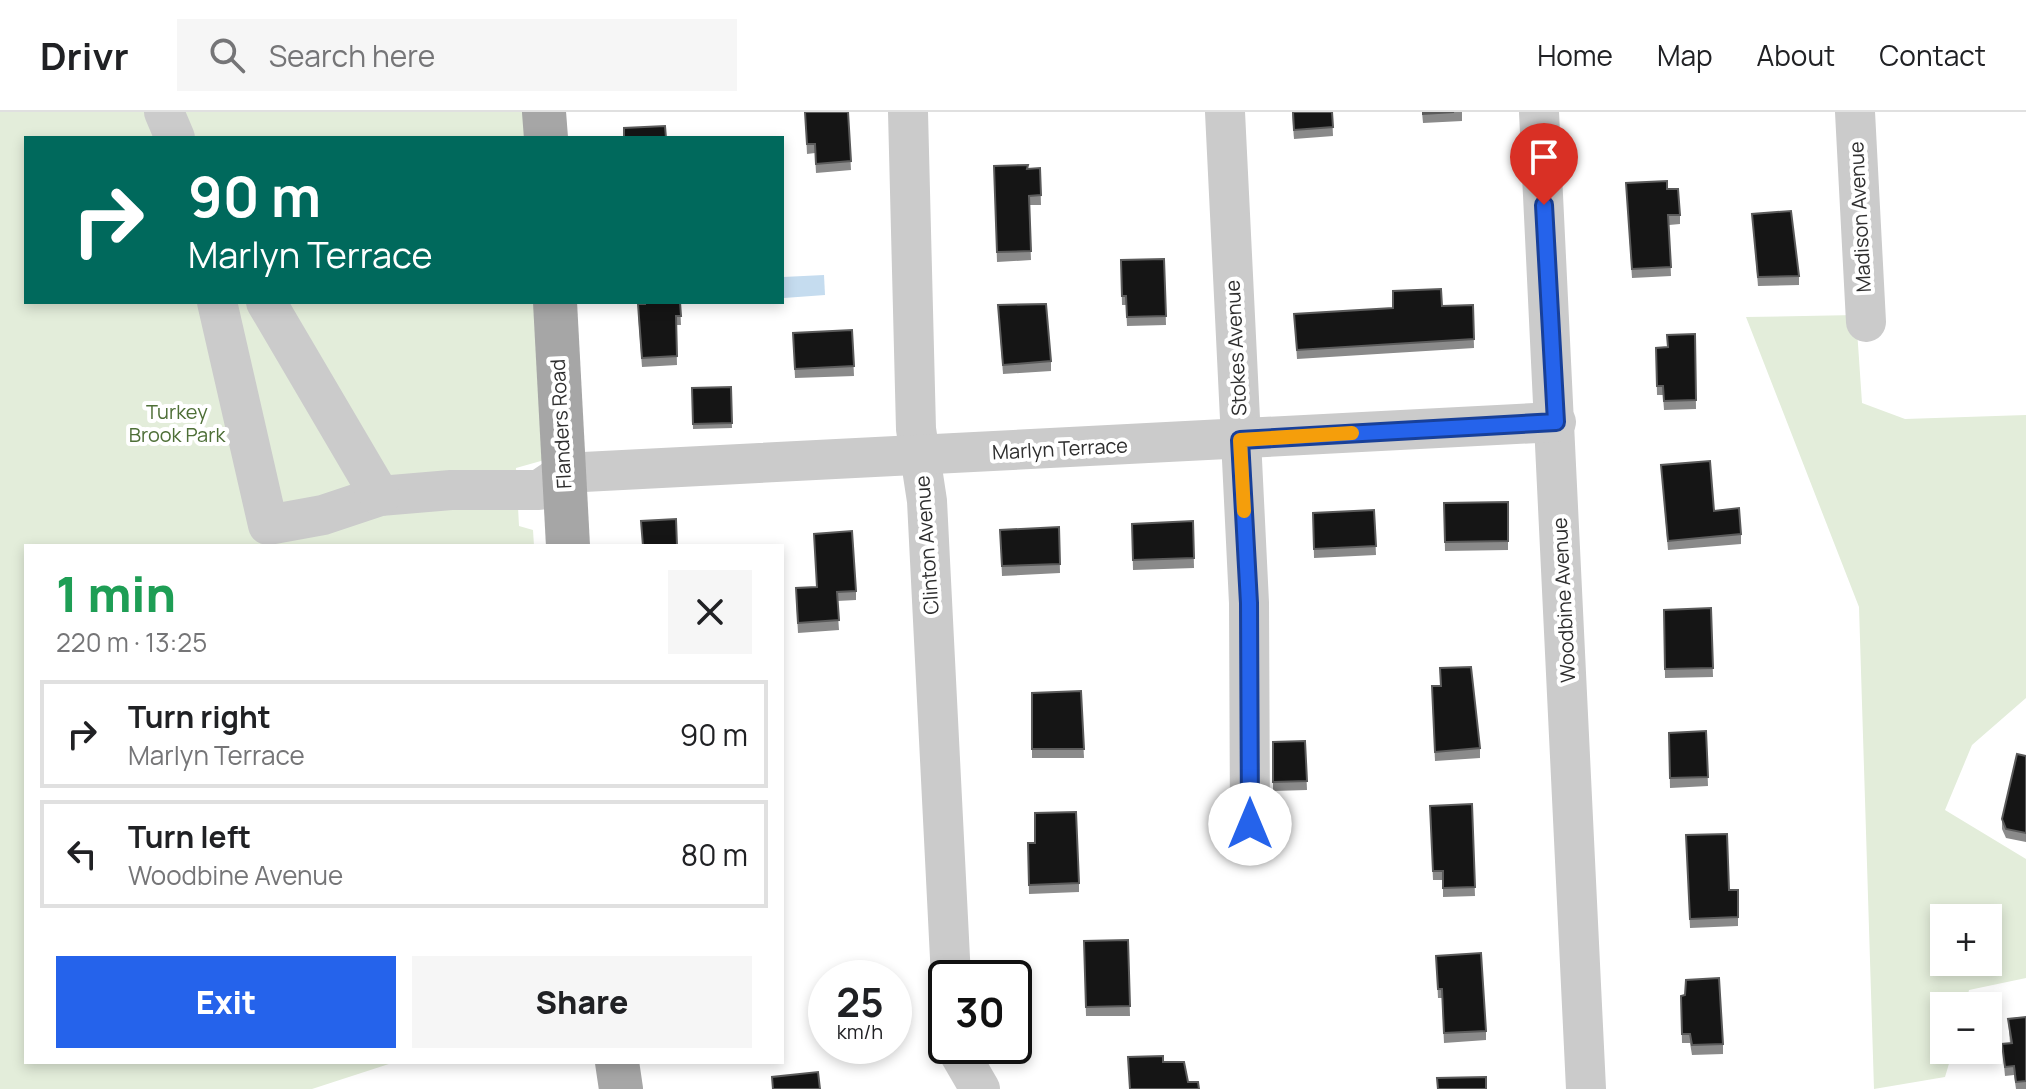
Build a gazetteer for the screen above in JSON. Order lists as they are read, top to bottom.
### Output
{
  "streets": {
    "main road": ["Flanders Road"],
    "street": [
      "Madison Avenue",
      "Stokes Avenue",
      "Marlyn Terrace",
      "Clinton Avenue",
      "Woodbine Avenue"
    ]
  },
  "crossings": [
    ["Stokes Avenue", "Marlyn Terrace"],
    ["Flanders Road", "Marlyn Terrace"],
    ["Marlyn Terrace", "Clinton Avenue"],
    ["Marlyn Terrace", "Woodbine Avenue"]
  ],
  "parks": ["Turkey Brook Park"],
  "page": {
    "header": "Drivr",
    "search": "Search here",
    "nav": [
      "Home",
      "Map",
      "About",
      "Contact"
    ],
    "turn": ["90 m", "Marlyn Terrace"],
    "heading": ["1 min", "220 m · 13:25"],
    "list": [
      {
        "name": "Turn right",
        "note": "Marlyn Terrace",
        "value": "90 m"
      },
      {
        "name": "Turn left",
        "note": "Woodbine Avenue",
        "value": "80 m"
      }
    ],
    "map_buttons": ["+", "−"],
    "buttons": ["Exit", "Share"],
    "speed": "25 km/h",
    "limit": "30"
  }
}
